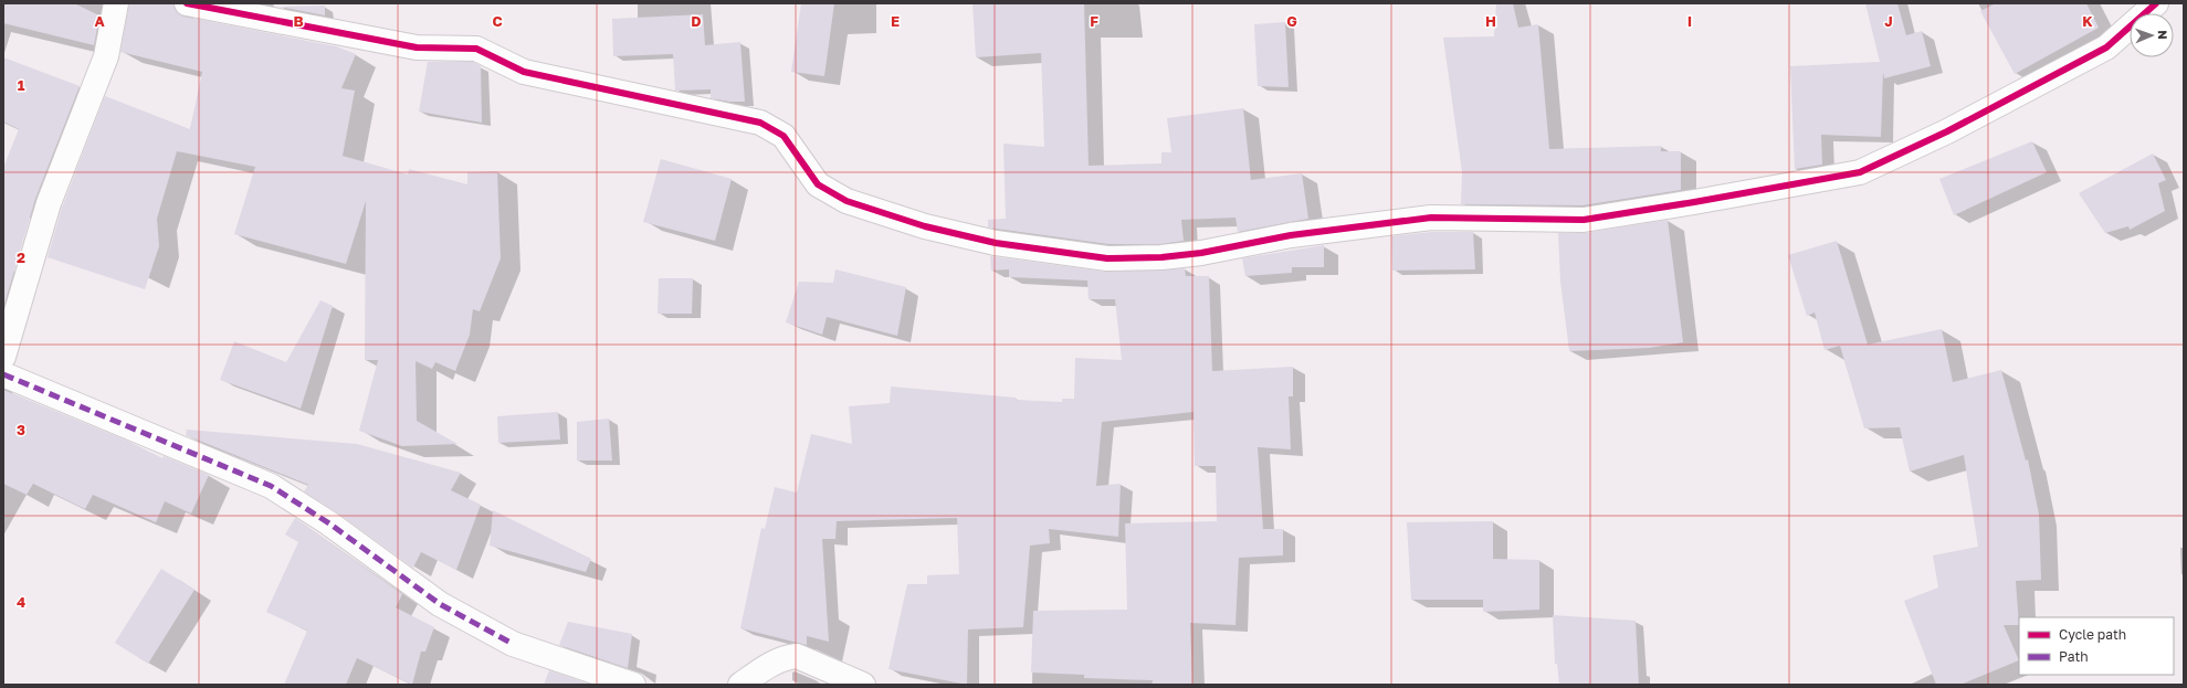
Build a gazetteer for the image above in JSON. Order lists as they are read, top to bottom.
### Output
{
  "legend": ["Cycle path", "Path"],
  "north": "right",
  "grid": {
    "columns": [
      "A",
      "B",
      "C",
      "D",
      "E",
      "F",
      "G",
      "H",
      "I",
      "J",
      "K"
    ],
    "rows": [
      "1",
      "2",
      "3",
      "4"
    ]
  }
}
